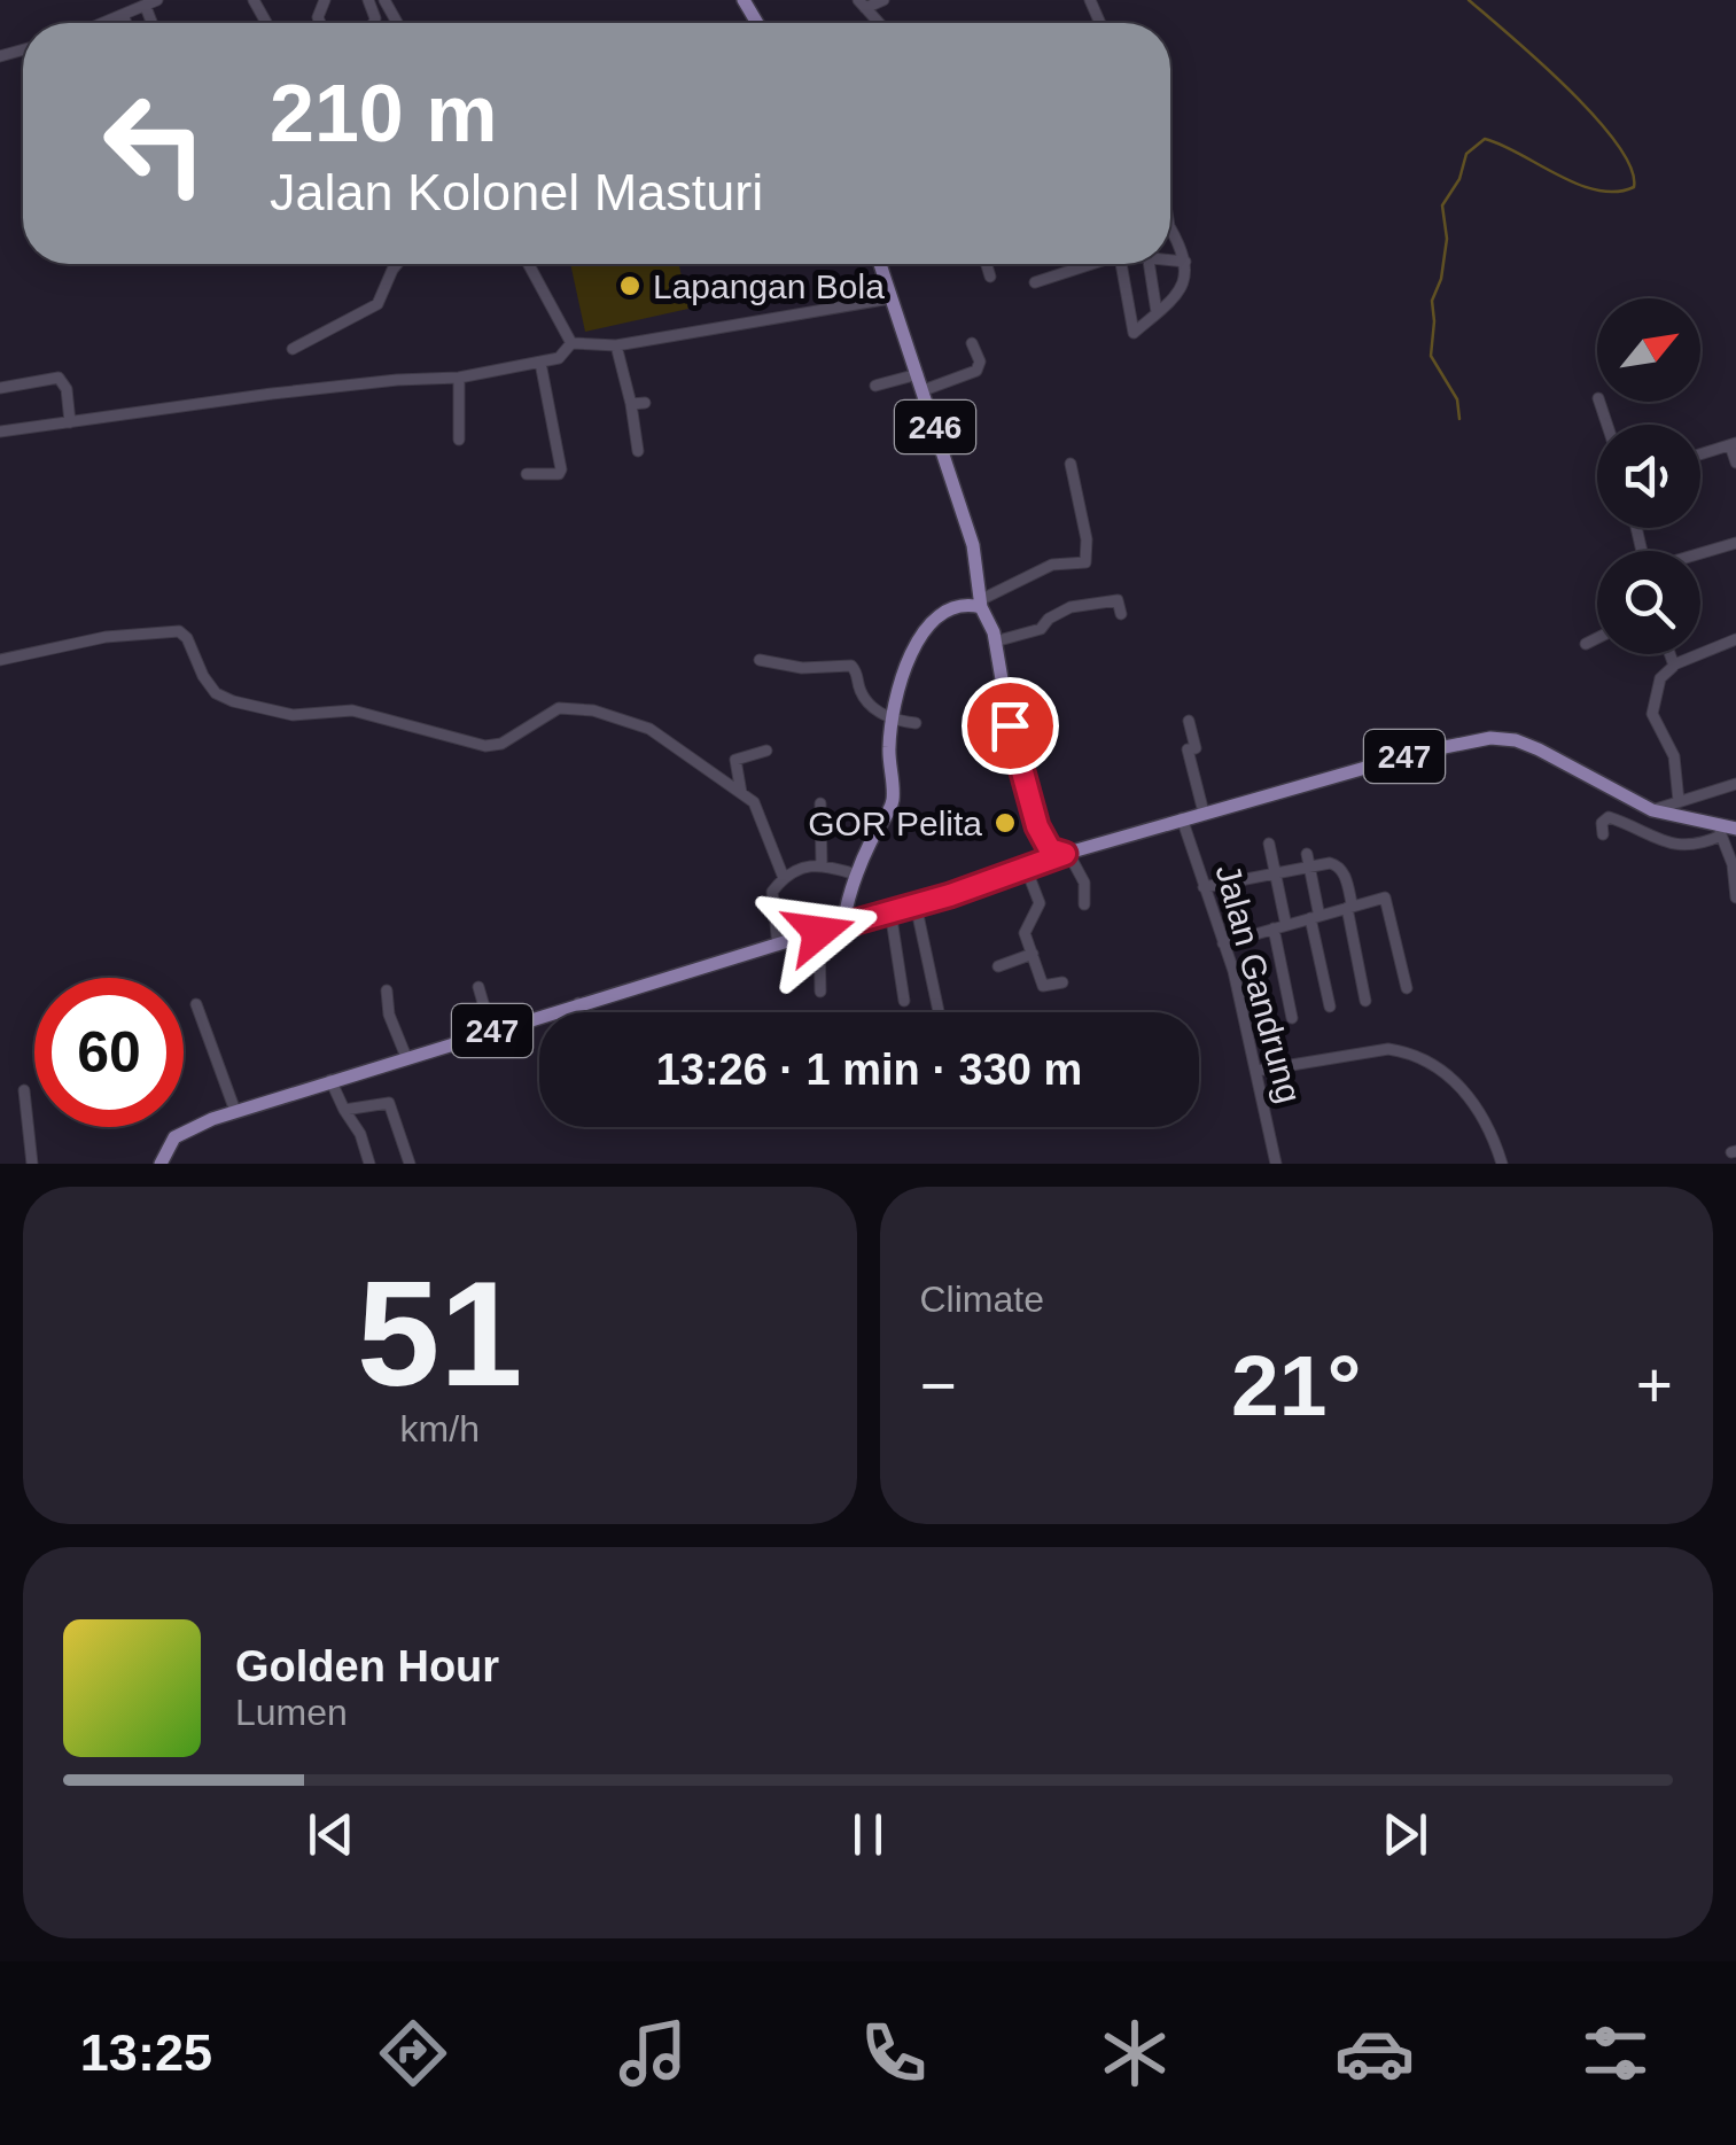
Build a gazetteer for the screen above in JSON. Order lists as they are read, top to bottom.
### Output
{
  "streets": {
    "main road": ["246", "247"],
    "street": ["Jalan Gandrung"]
  },
  "crossings": [
    ["247", "Jalan Gandrung"]
  ],
  "places": ["Lapangan Bola", "GOR Pelita"],
  "north": "top right",
  "page": {
    "turn": ["210 m", "Jalan Kolonel Masturi"],
    "limit": "60",
    "trip": "13:26 · 1 min · 330 m",
    "tile": [
      ["51", "km/h"],
      "Climate"
    ],
    "heat": ["−", "21°", "+"],
    "song": ["Golden Hour", "Lumen"],
    "tabs": "13:25"
  }
}
